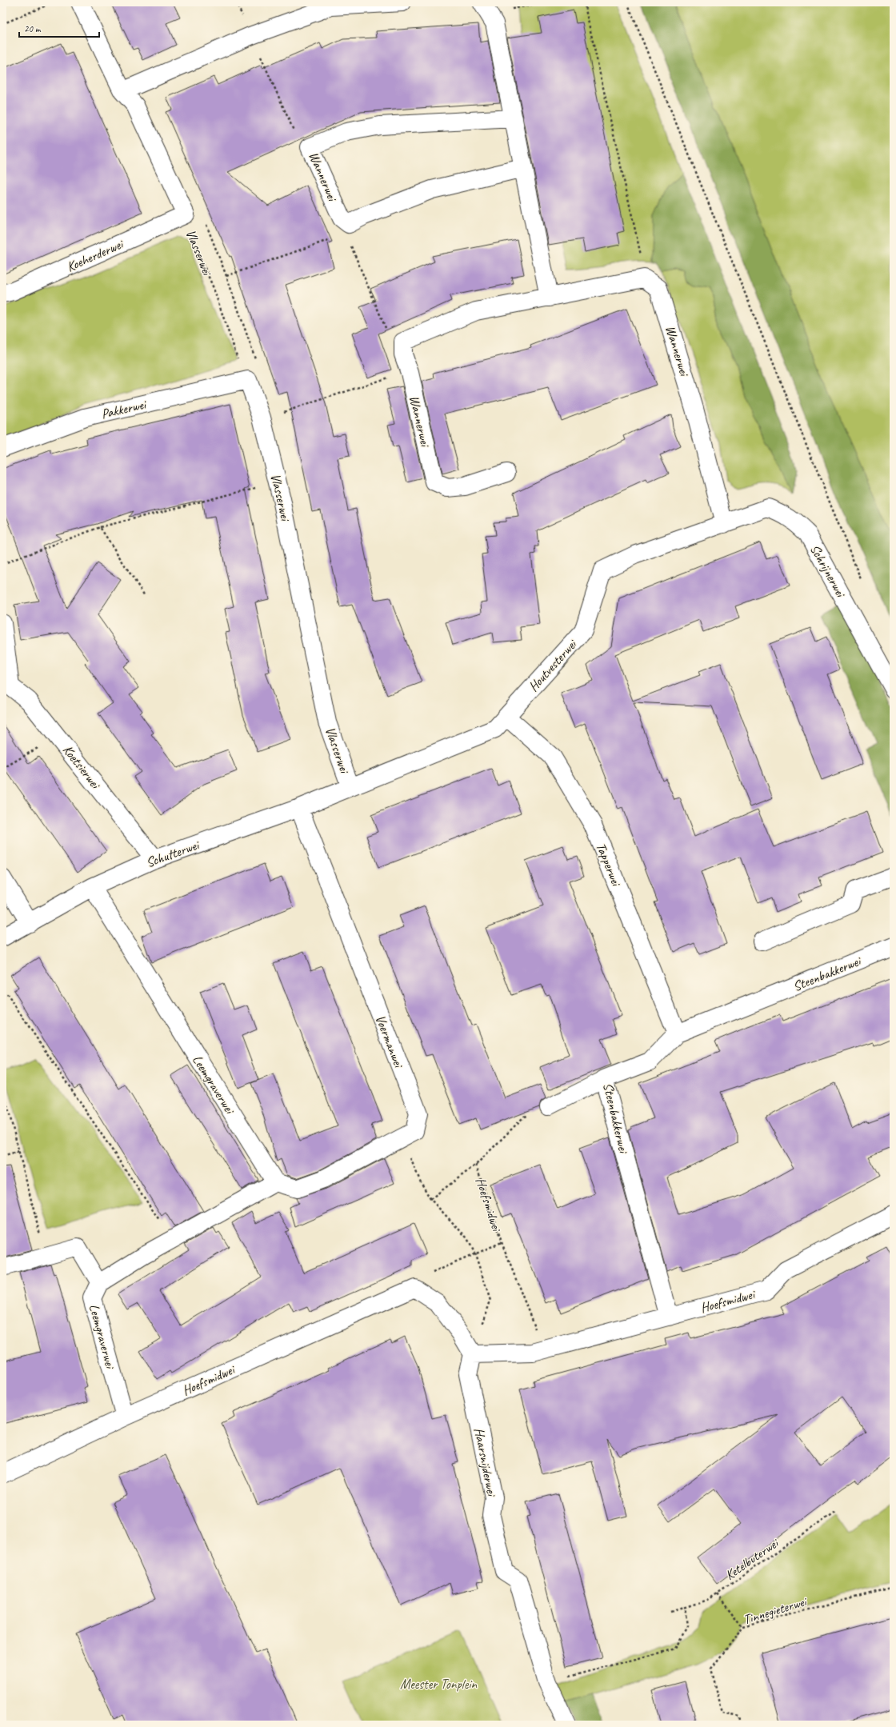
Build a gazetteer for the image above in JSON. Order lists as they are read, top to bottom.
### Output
{
  "streets": {
    "street": [
      "Wannerwei",
      "Vlasserwei",
      "Koeherderwei",
      "Pakkerwei",
      "Schrijnerwei",
      "Houtvesterwei",
      "Koetsierwei",
      "Schutterwei",
      "Tapperwei",
      "Steenbakkerwei",
      "Voermanwei",
      "Leemgraverwei",
      "Hoefsmidwei",
      "Haarsnijderwei"
    ],
    "path": ["Ketelbuterwei", "Tinnegieterwei"]
  },
  "crossings": [
    ["Wannerwei", "Schrijnerwei"],
    ["Wannerwei", "Houtvesterwei"],
    ["Vlasserwei", "Koeherderwei"],
    ["Vlasserwei", "Pakkerwei"],
    ["Vlasserwei", "Houtvesterwei"],
    ["Vlasserwei", "Schutterwei"],
    ["Schrijnerwei", "Houtvesterwei"],
    ["Houtvesterwei", "Schutterwei"],
    ["Houtvesterwei", "Tapperwei"],
    ["Koetsierwei", "Schutterwei"],
    ["Schutterwei", "Voermanwei"],
    ["Schutterwei", "Leemgraverwei"],
    ["Tapperwei", "Steenbakkerwei"],
    ["Steenbakkerwei", "Hoefsmidwei"],
    ["Voermanwei", "Leemgraverwei"],
    ["Leemgraverwei", "Hoefsmidwei"],
    ["Hoefsmidwei", "Haarsnijderwei"]
  ],
  "parks": ["Meester Tonplein"],
  "scale_bar": "20 m"
}
